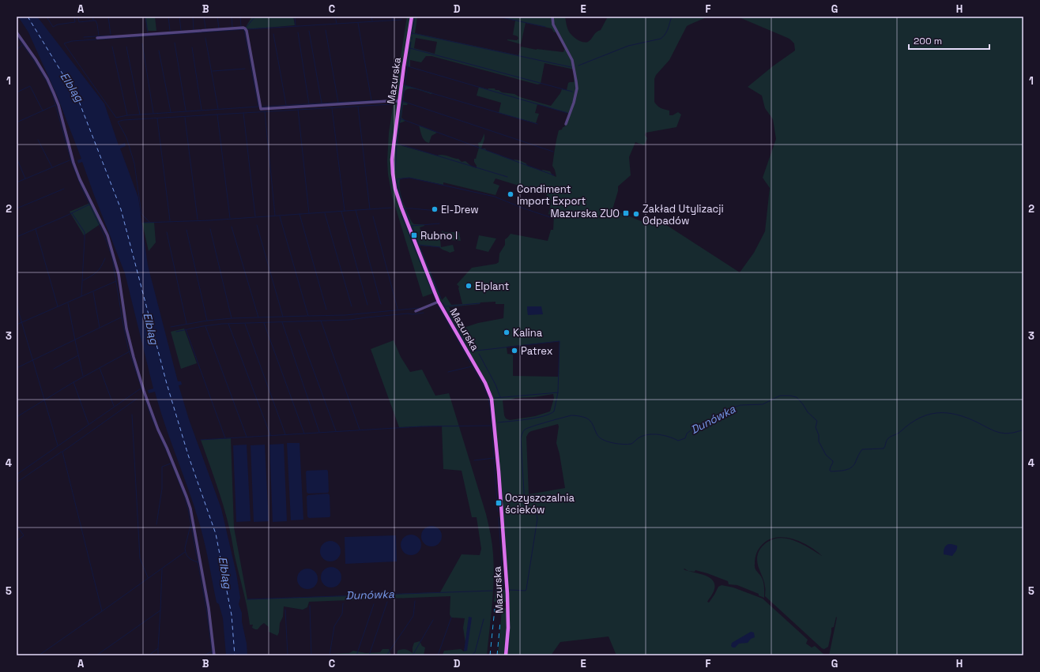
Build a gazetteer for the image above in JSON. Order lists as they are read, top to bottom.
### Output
{
  "streets": {
    "main road": ["Mazurska"]
  },
  "water": ["Elbląg", "Dunówka"],
  "places": {
    "other": [
      "Condiment Import Export",
      "El-Drew",
      "Zakład Utylizacji Odpadów",
      "Elplant",
      "Kalina",
      "Patrex"
    ],
    "transit": ["Mazurska ZUO", "Rubno I", "Oczyszczalnia ścieków"]
  },
  "scale_bar": "200 m",
  "grid": {
    "columns": [
      "A",
      "B",
      "C",
      "D",
      "E",
      "F",
      "G",
      "H"
    ],
    "rows": [
      "1",
      "2",
      "3",
      "4",
      "5"
    ]
  }
}
